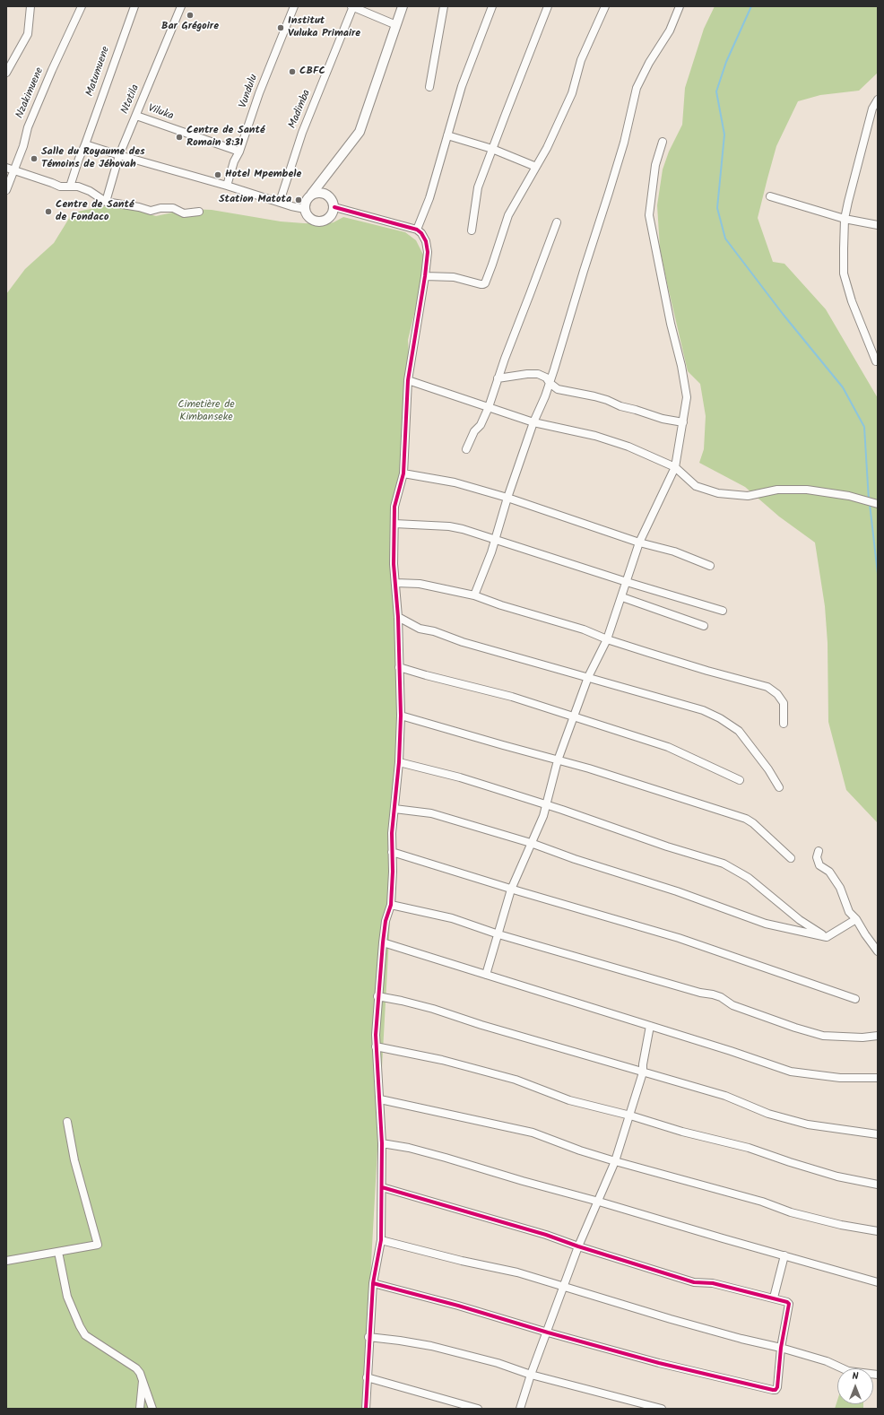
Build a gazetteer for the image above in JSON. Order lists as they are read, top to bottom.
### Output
{
  "streets": {
    "street": [
      "Matumuene",
      "Vundulu",
      "Nzakimuene",
      "Ntotila",
      "Madimba",
      "Viluka"
    ]
  },
  "crossings": [
    ["Vundulu", "Viluka"],
    ["Ntotila", "Viluka"]
  ],
  "parks": ["Cimetière de Kimbanseke"],
  "places": [
    "Bar Grégoire",
    "Institut Vuluka Primaire",
    "CBFC",
    "Centre de Santé Romain 8:31",
    "Salle du Royaume des Témoins de Jéhovah",
    "Hotel Mpembele",
    "Station Matota",
    "Centre de Santé de Fondaco"
  ],
  "north": "top"
}
